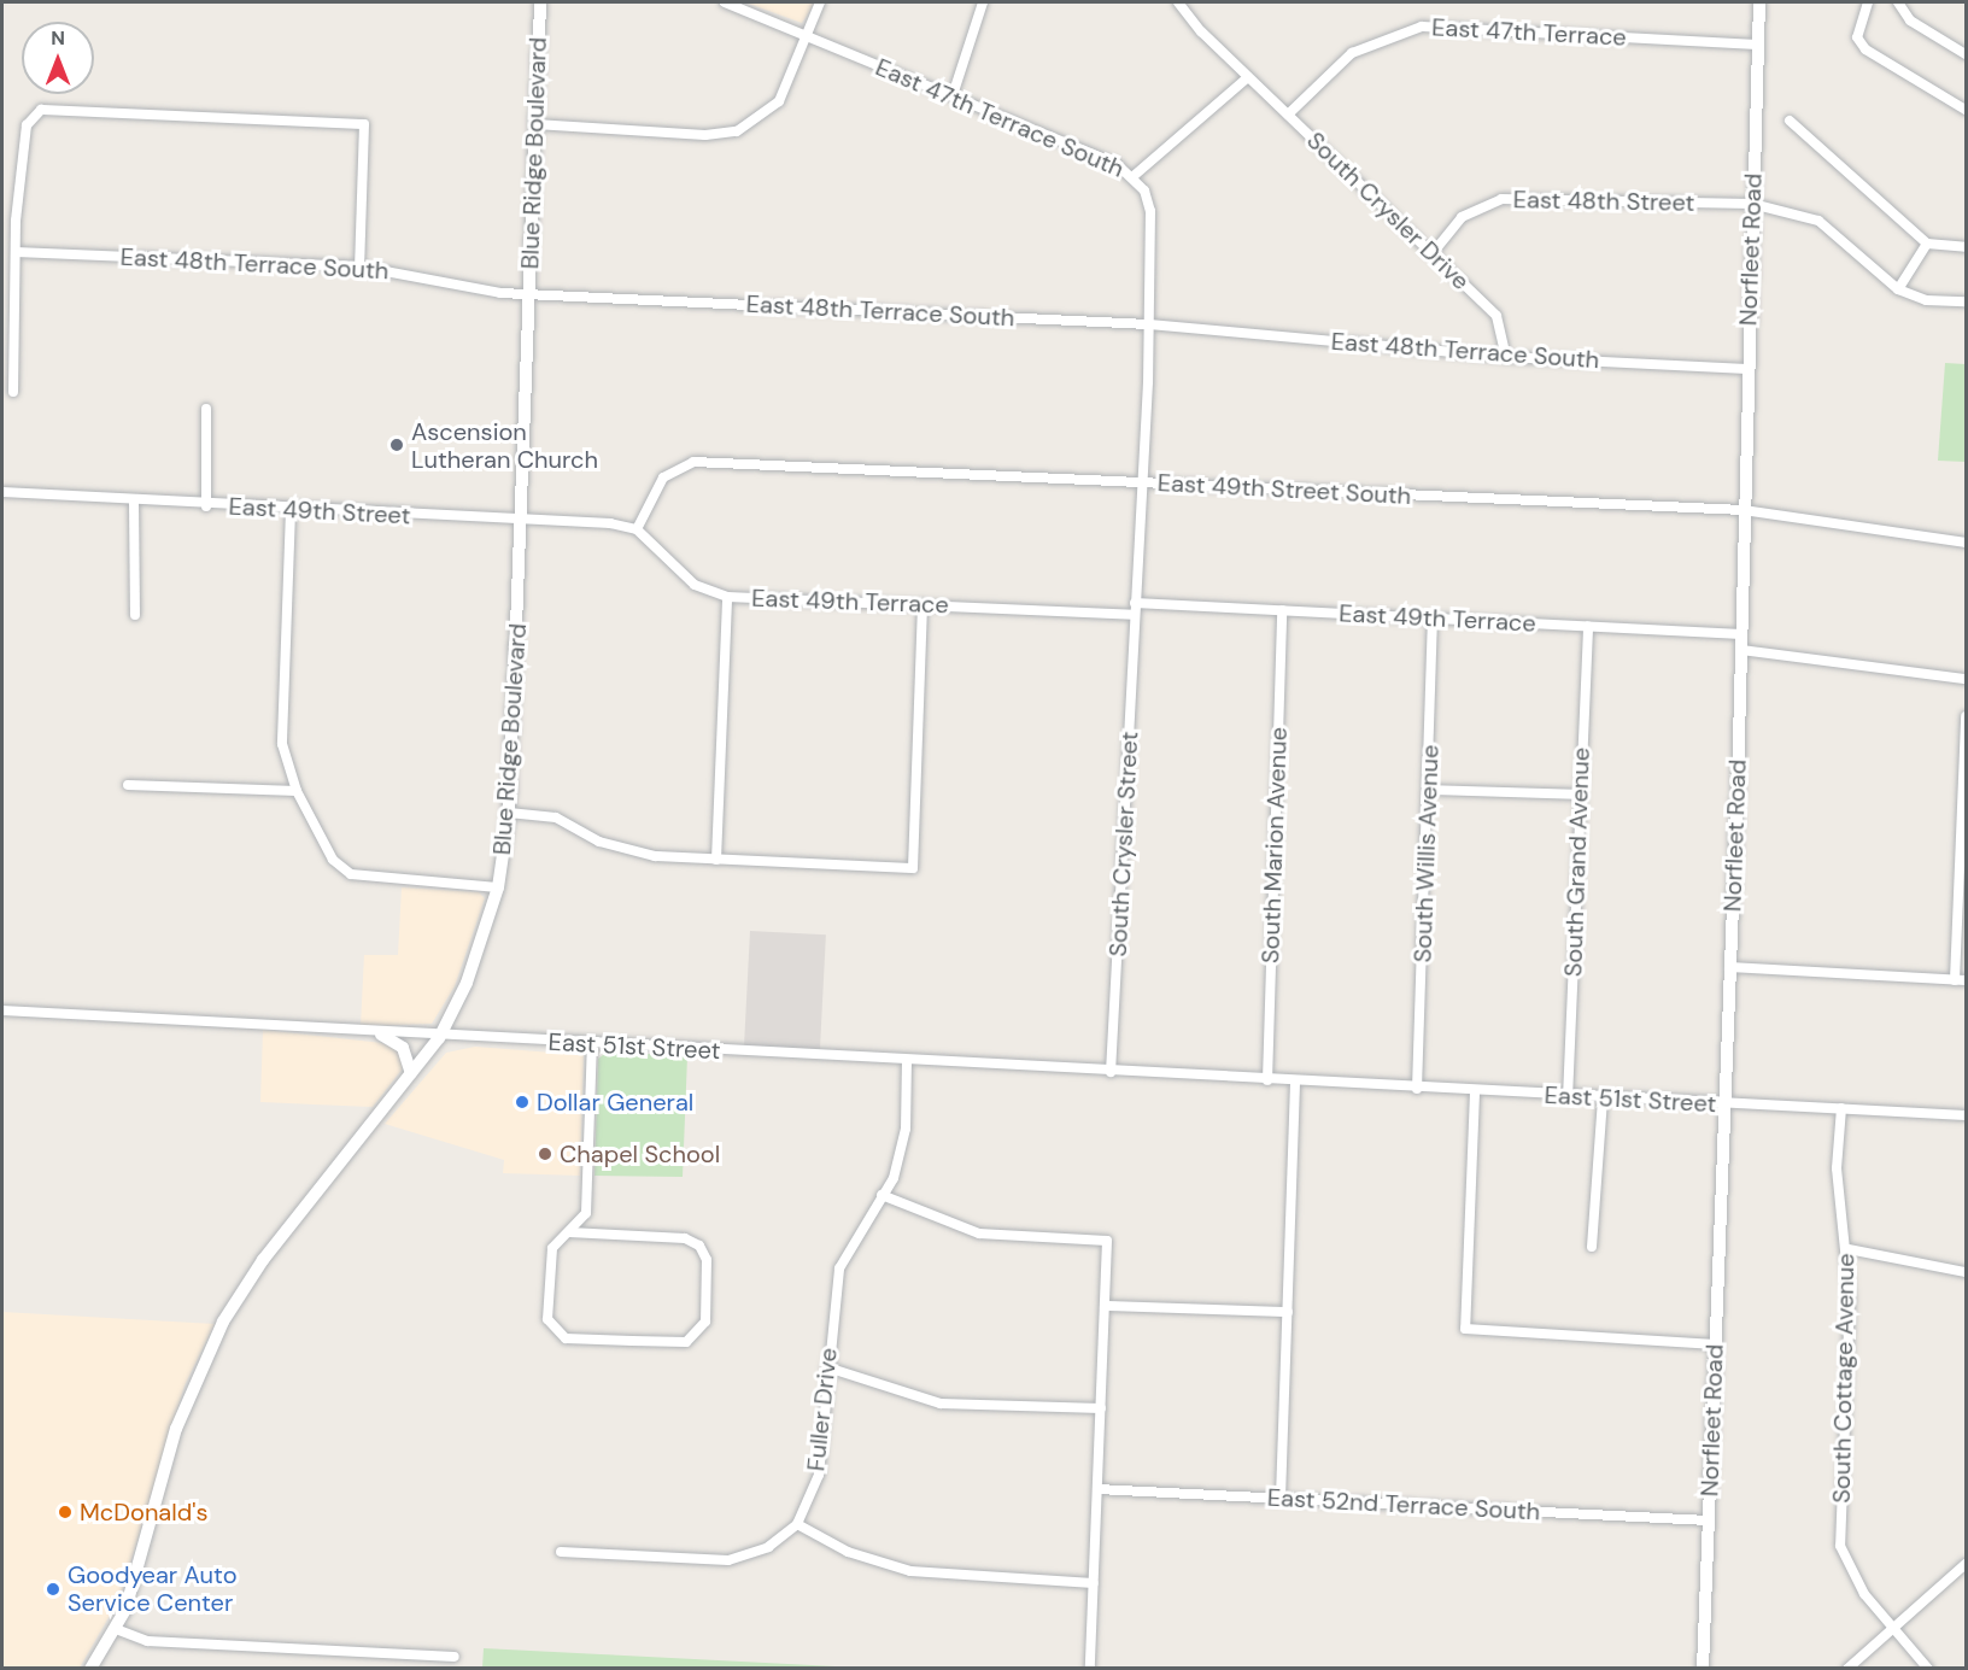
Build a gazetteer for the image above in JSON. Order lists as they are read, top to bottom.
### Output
{
  "streets": {
    "street": [
      "East 47th Terrace",
      "East 47th Terrace South",
      "Blue Ridge Boulevard",
      "East 48th Street",
      "South Crysler Drive",
      "Norfleet Road",
      "East 48th Terrace South",
      "East 49th Street South",
      "East 49th Street",
      "East 49th Terrace",
      "South Crysler Street",
      "South Marion Avenue",
      "South Willis Avenue",
      "South Grand Avenue",
      "East 51st Street",
      "South Cottage Avenue",
      "Fuller Drive",
      "East 52nd Terrace South"
    ]
  },
  "crossings": [
    ["East 47th Terrace", "South Crysler Drive"],
    ["East 47th Terrace", "Norfleet Road"],
    ["East 47th Terrace South", "South Crysler Drive"],
    ["Blue Ridge Boulevard", "East 48th Terrace South"],
    ["Blue Ridge Boulevard", "East 49th Street"],
    ["Blue Ridge Boulevard", "East 51st Street"],
    ["East 48th Street", "South Crysler Drive"],
    ["East 48th Street", "Norfleet Road"],
    ["South Crysler Drive", "East 48th Terrace South"],
    ["Norfleet Road", "East 48th Terrace South"],
    ["Norfleet Road", "East 49th Street South"],
    ["Norfleet Road", "East 49th Terrace"],
    ["Norfleet Road", "East 51st Street"],
    ["Norfleet Road", "East 52nd Terrace South"],
    ["East 49th Street South", "East 49th Street"],
    ["East 49th Street South", "East 49th Terrace"],
    ["East 49th Street", "East 49th Terrace"],
    ["East 49th Terrace", "South Crysler Street"],
    ["East 49th Terrace", "South Marion Avenue"],
    ["East 49th Terrace", "South Willis Avenue"],
    ["East 49th Terrace", "South Grand Avenue"],
    ["South Crysler Street", "East 51st Street"],
    ["South Marion Avenue", "East 51st Street"],
    ["South Willis Avenue", "East 51st Street"],
    ["South Grand Avenue", "East 51st Street"],
    ["East 51st Street", "South Cottage Avenue"],
    ["East 51st Street", "Fuller Drive"]
  ],
  "places": [
    "Ascension Lutheran Church",
    "Dollar General",
    "Chapel School",
    "McDonald's",
    "Goodyear Auto Service Center"
  ],
  "north": "top"
}
